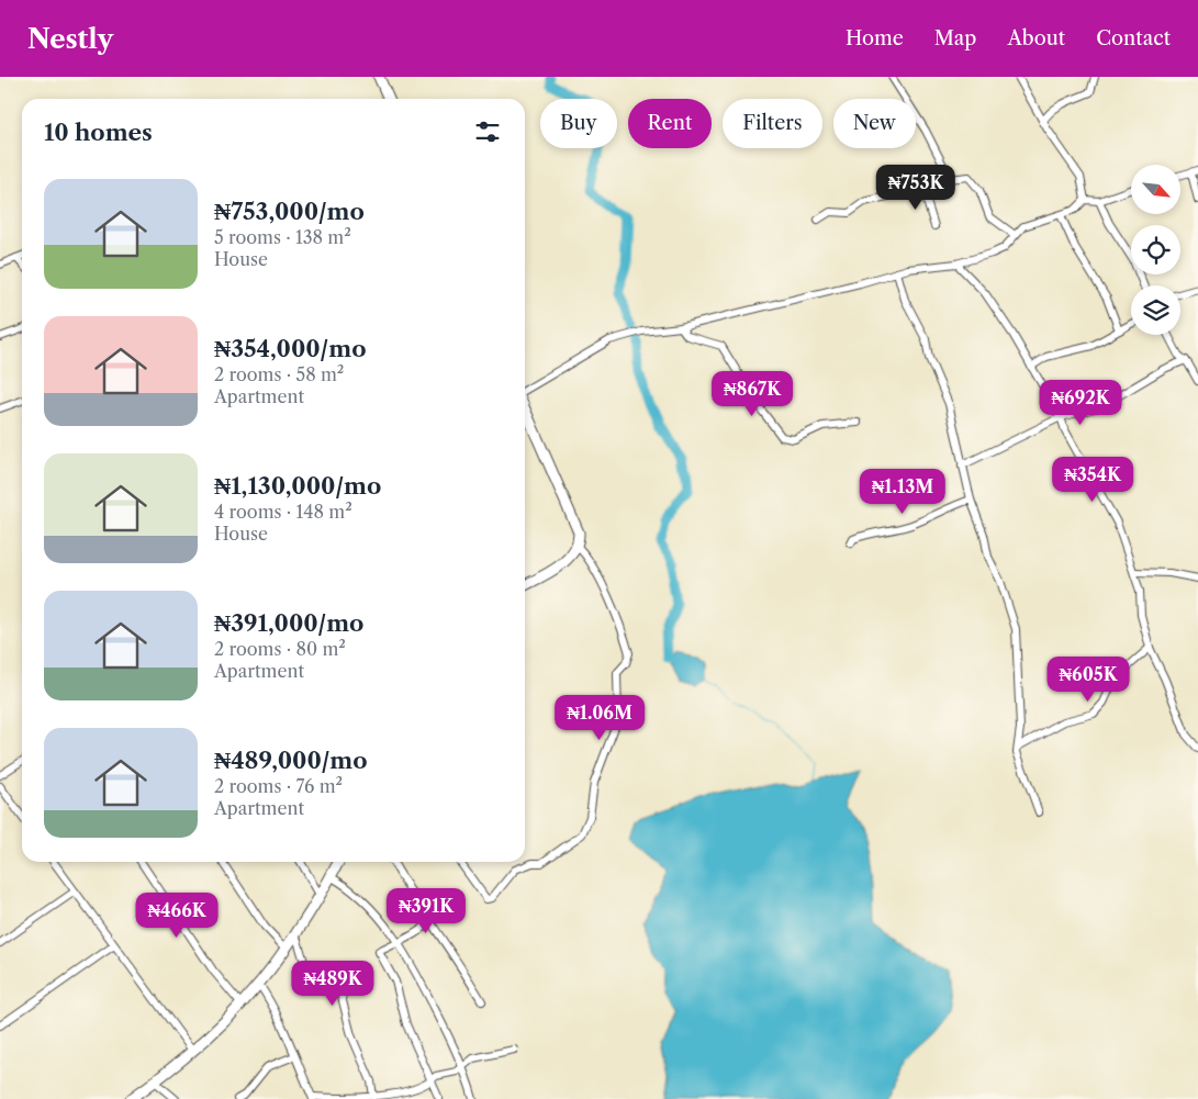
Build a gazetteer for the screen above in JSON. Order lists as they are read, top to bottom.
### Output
{
  "north": "bottom right",
  "page": {
    "header": "Nestly",
    "nav": [
      "Home",
      "Map",
      "About",
      "Contact"
    ],
    "chip": [
      "Buy",
      "Rent",
      "Filters",
      "New"
    ],
    "heading": "10 homes",
    "price": [
      "₦753K",
      "₦867K",
      "₦692K",
      "₦354K",
      "₦1.13M",
      "₦605K",
      "₦1.06M",
      "₦391K",
      "₦466K",
      "₦489K"
    ],
    "list": [
      {
        "name": "₦753,000/mo",
        "note": "5 rooms · 138 m² · House"
      },
      {
        "name": "₦354,000/mo",
        "note": "2 rooms · 58 m² · Apartment"
      },
      {
        "name": "₦1,130,000/mo",
        "note": "4 rooms · 148 m² · House"
      },
      {
        "name": "₦391,000/mo",
        "note": "2 rooms · 80 m² · Apartment"
      },
      {
        "name": "₦489,000/mo",
        "note": "2 rooms · 76 m² · Apartment"
      }
    ]
  }
}
